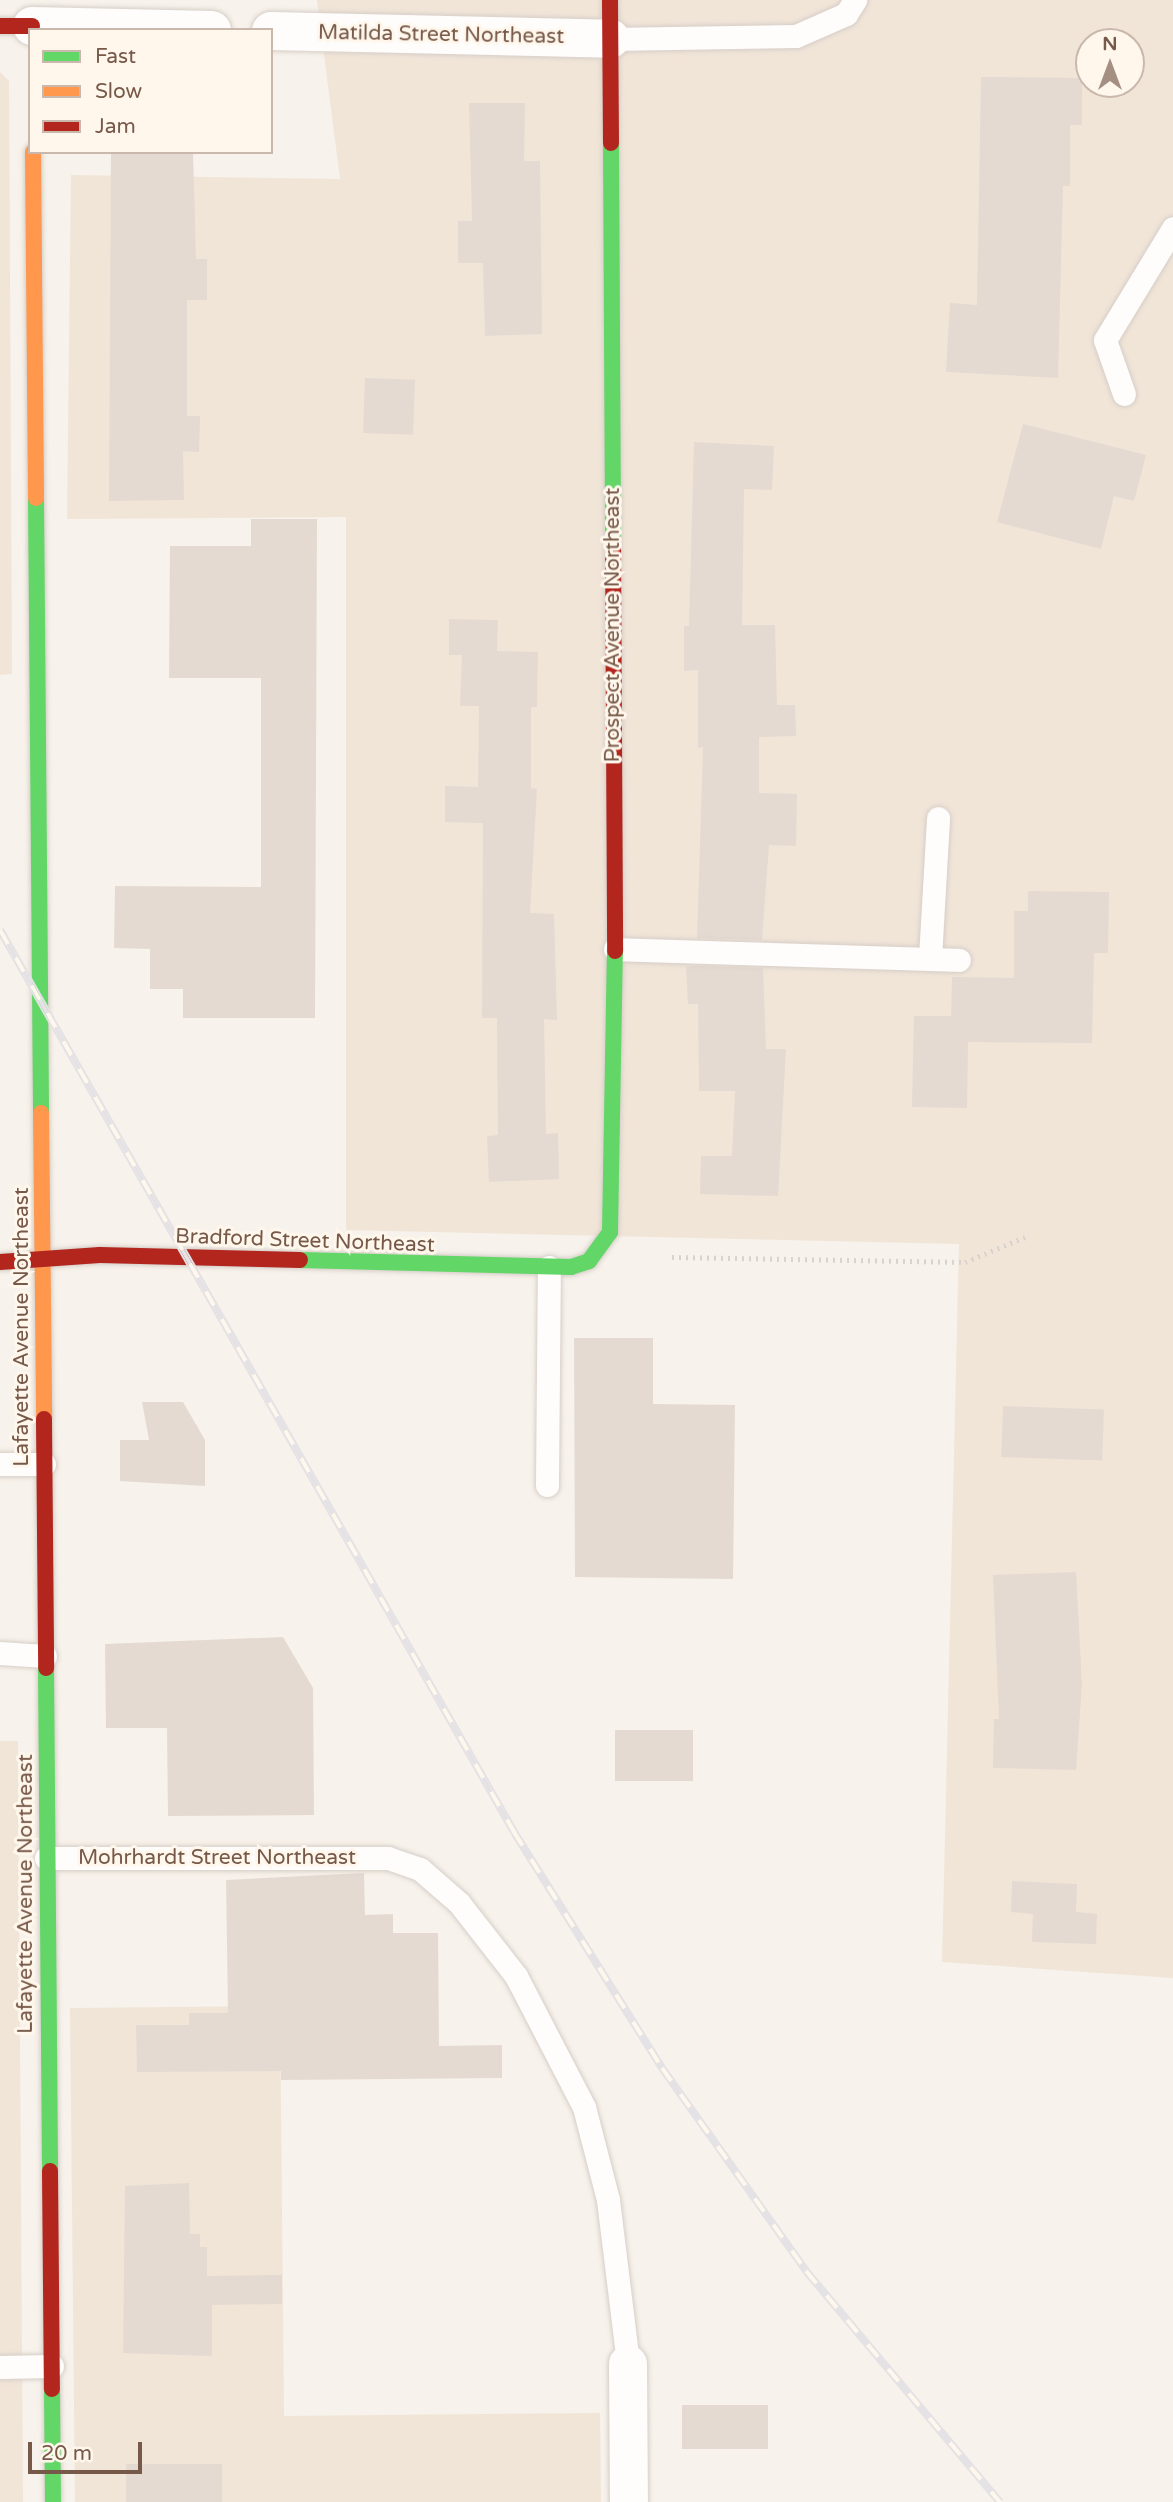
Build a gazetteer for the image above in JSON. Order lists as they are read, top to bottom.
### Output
{
  "streets": {
    "street": [
      "Matilda Street Northeast",
      "Prospect Avenue Northeast",
      "Bradford Street Northeast",
      "Lafayette Avenue Northeast"
    ],
    "lane": ["Mohrhardt Street Northeast"]
  },
  "crossings": [
    ["Matilda Street Northeast", "Prospect Avenue Northeast"],
    ["Prospect Avenue Northeast", "Bradford Street Northeast"],
    ["Bradford Street Northeast", "Lafayette Avenue Northeast"],
    ["Lafayette Avenue Northeast", "Mohrhardt Street Northeast"]
  ],
  "legend": ["Fast", "Slow", "Jam"],
  "scale_bar": "20 m",
  "north": "top"
}
